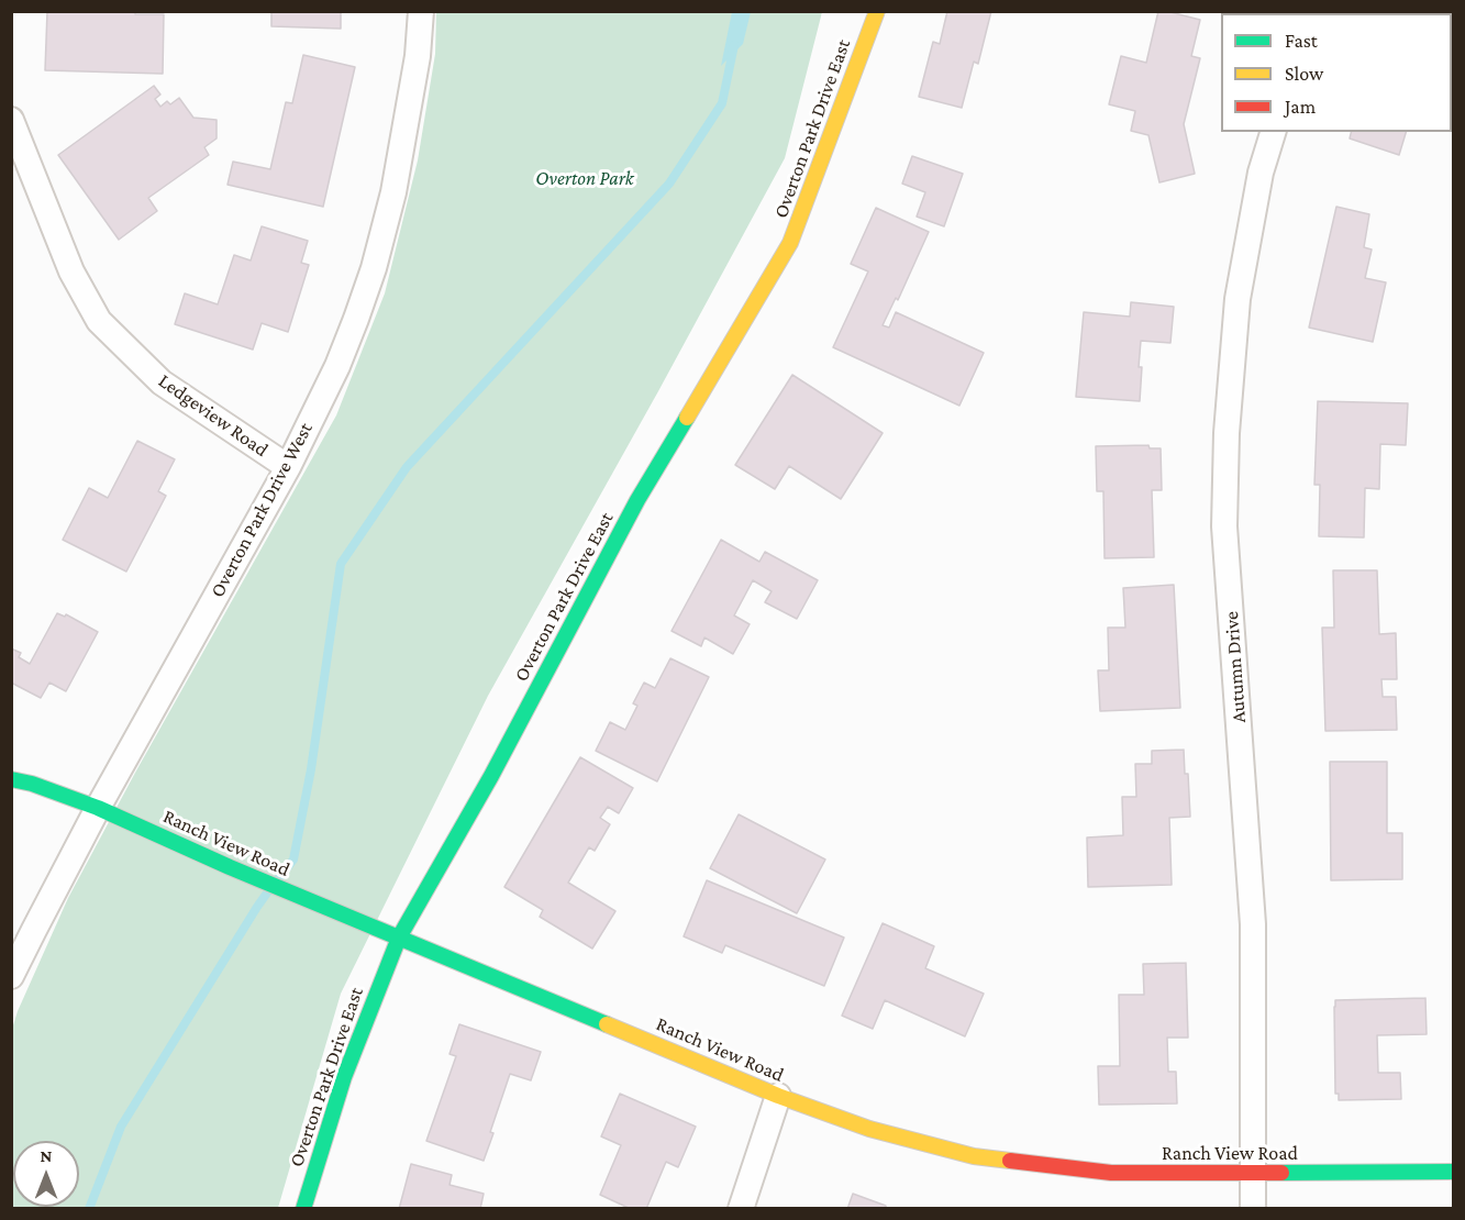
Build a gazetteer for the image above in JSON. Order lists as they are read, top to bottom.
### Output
{
  "streets": {
    "street": [
      "Overton Park Drive East",
      "Ledgeview Road",
      "Overton Park Drive West",
      "Autumn Drive",
      "Ranch View Road"
    ]
  },
  "crossings": [
    ["Overton Park Drive East", "Ranch View Road"],
    ["Ledgeview Road", "Overton Park Drive West"],
    ["Overton Park Drive West", "Ranch View Road"],
    ["Autumn Drive", "Ranch View Road"]
  ],
  "parks": ["Overton Park"],
  "legend": ["Fast", "Slow", "Jam"],
  "north": "top"
}
